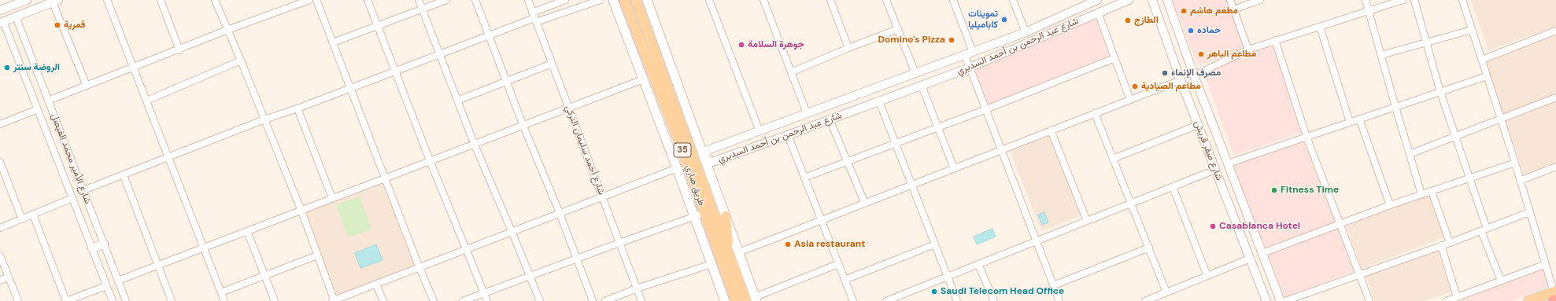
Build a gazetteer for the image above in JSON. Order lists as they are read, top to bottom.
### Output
{
  "streets": {
    "main road": ["35", "طريق صاري"],
    "street": [
      "شارع عبد الرحمن بن أحمد السديري",
      "شارع أحمد سليمان التركي",
      "شارع صقر قريش",
      "شارع الأمير محمد الفيصل"
    ]
  },
  "places": [
    "مطعم هاشم",
    "تموينات كاباميليا",
    "الطازج",
    "قمرية",
    "حماده",
    "Domino's Pizza",
    "جوهرة السلامة",
    "مطاعم الباهر",
    "الروضة سنتر",
    "مصرف الإنماء",
    "مطاعم الصيادية",
    "Fitness Time",
    "Casablanca Hotel",
    "Asia restaurant",
    "Saudi Telecom Head Office"
  ]
}
